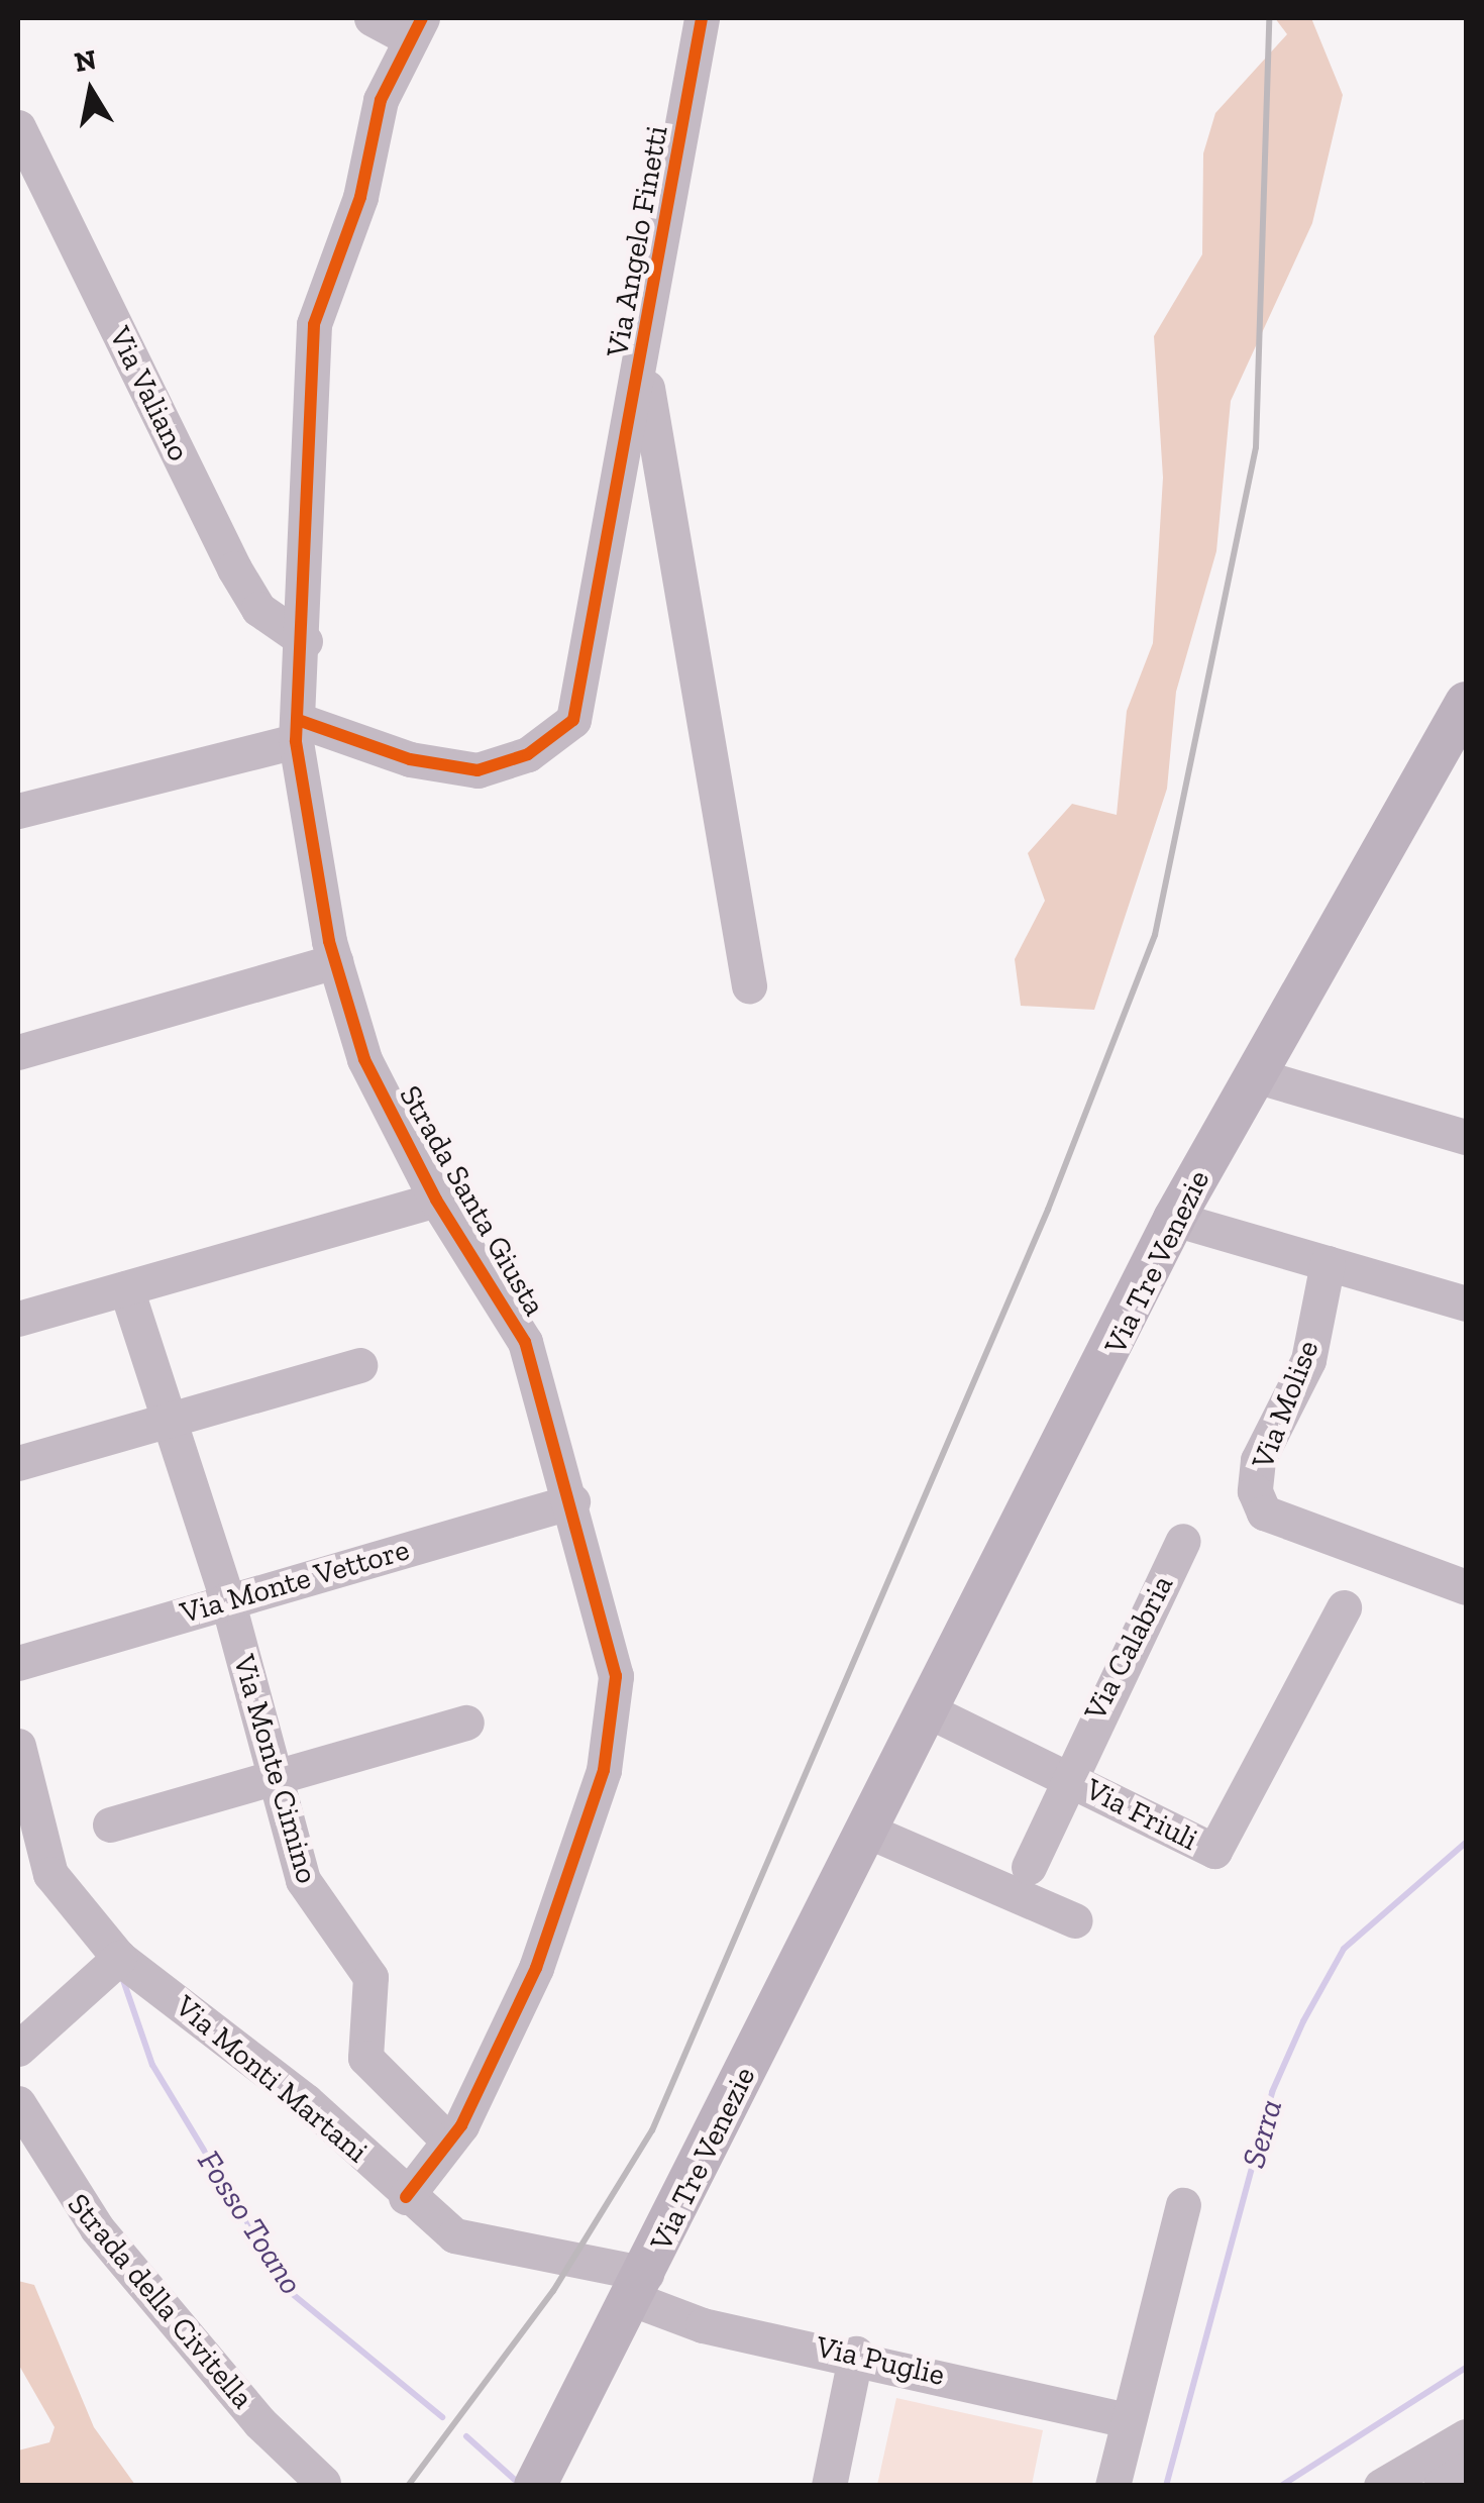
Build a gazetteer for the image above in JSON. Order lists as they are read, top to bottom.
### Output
{
  "streets": {
    "main road": ["Via Tre Venezie"],
    "street": [
      "Via Angelo Finetti",
      "Via Valiano",
      "Strada Santa Giusta",
      "Via Molise",
      "Via Monte Vettore",
      "Via Calabria",
      "Via Monte Cimino",
      "Via Friuli",
      "Via Monti Martani",
      "Strada della Civitella",
      "Via Puglie"
    ]
  },
  "crossings": [
    ["Via Angelo Finetti", "Strada Santa Giusta"],
    ["Via Valiano", "Strada Santa Giusta"],
    ["Strada Santa Giusta", "Via Monte Vettore"],
    ["Strada Santa Giusta", "Via Monte Cimino"],
    ["Strada Santa Giusta", "Via Monti Martani"],
    ["Via Tre Venezie", "Via Friuli"],
    ["Via Tre Venezie", "Via Monti Martani"],
    ["Via Tre Venezie", "Via Puglie"],
    ["Via Monte Vettore", "Via Monte Cimino"],
    ["Via Calabria", "Via Friuli"],
    ["Via Monti Martani", "Via Puglie"]
  ],
  "water": ["Serra", "Fosso Toano"],
  "north": "top"
}
